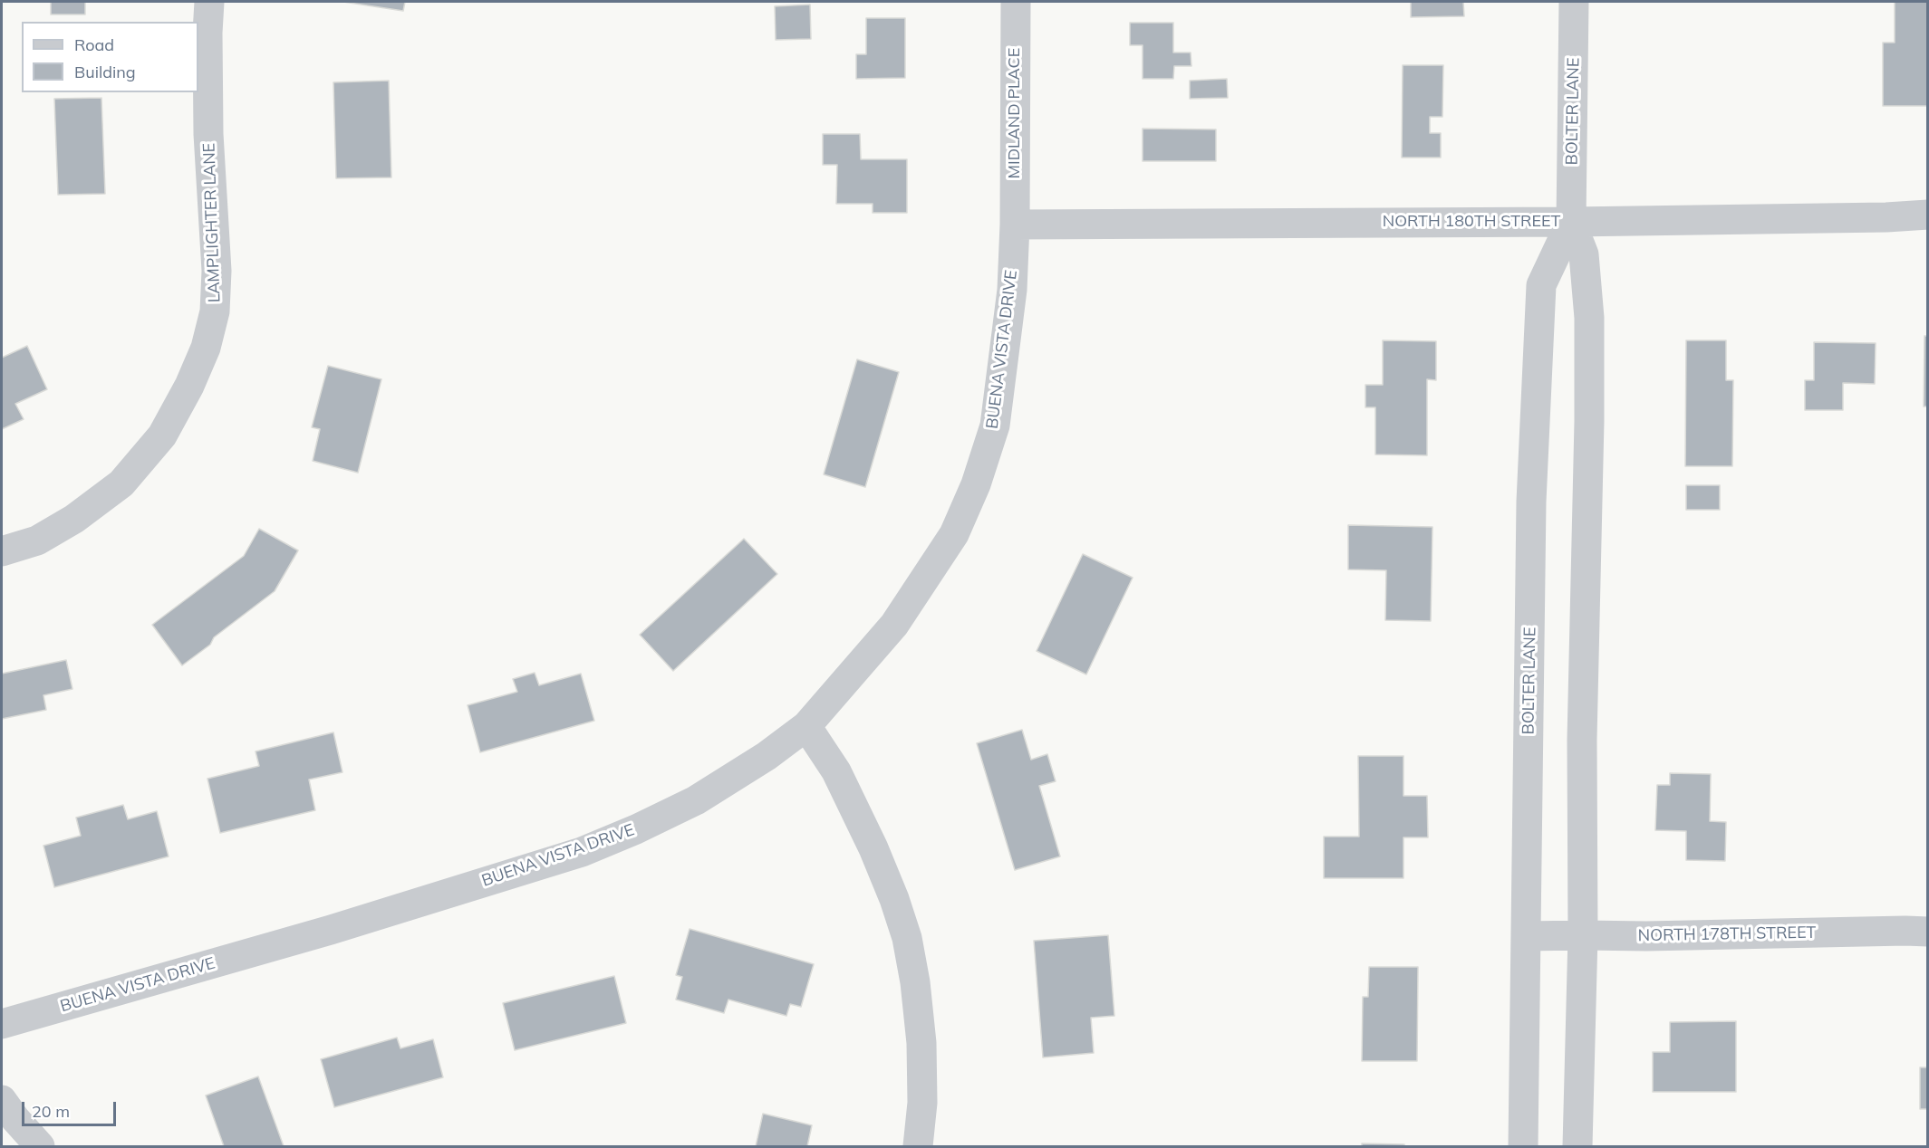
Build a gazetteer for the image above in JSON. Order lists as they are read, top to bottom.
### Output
{
  "streets": {
    "street": [
      "BOLTER LANE",
      "MIDLAND PLACE",
      "NORTH 180TH STREET",
      "LAMPLIGHTER LANE",
      "BUENA VISTA DRIVE",
      "NORTH 178TH STREET"
    ]
  },
  "crossings": [
    ["BOLTER LANE", "NORTH 180TH STREET"],
    ["BOLTER LANE", "NORTH 178TH STREET"],
    ["MIDLAND PLACE", "NORTH 180TH STREET"],
    ["MIDLAND PLACE", "BUENA VISTA DRIVE"],
    ["NORTH 180TH STREET", "BUENA VISTA DRIVE"]
  ],
  "legend": ["Road", "Building"],
  "scale_bar": "20 m"
}
